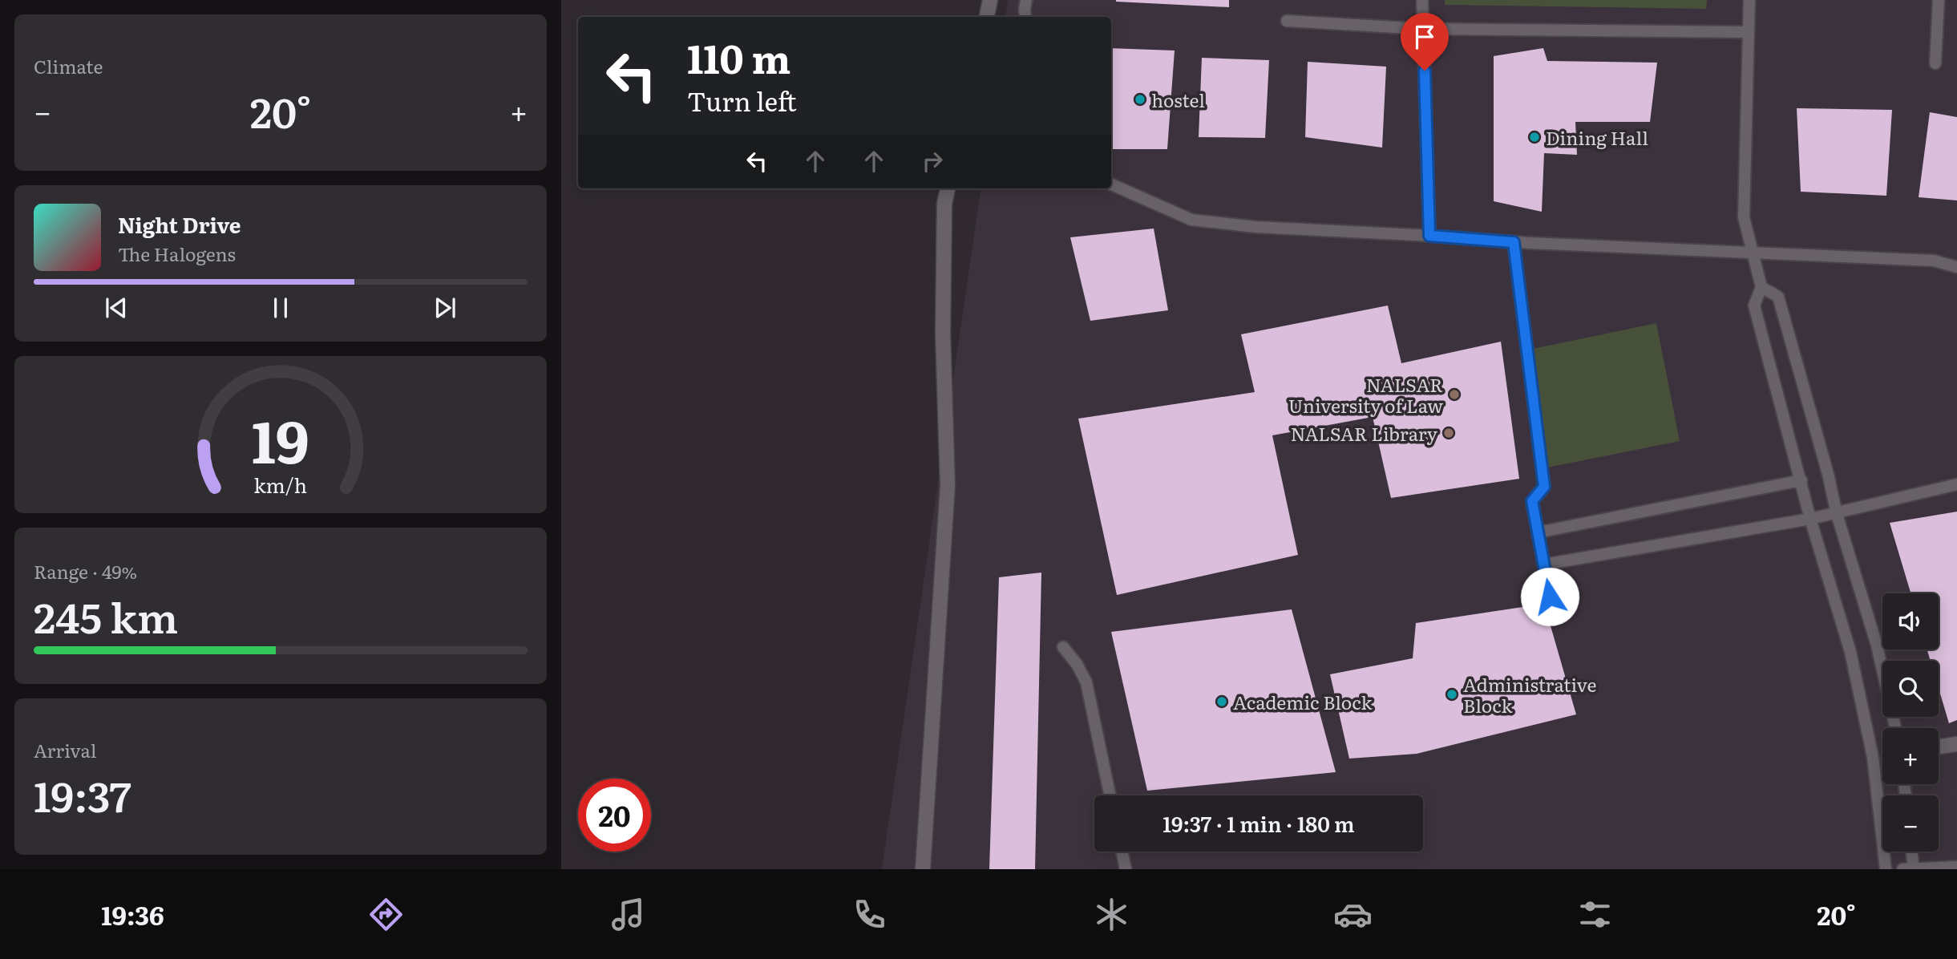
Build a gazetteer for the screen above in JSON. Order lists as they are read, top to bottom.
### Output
{
  "places": [
    "hostel",
    "Dining Hall",
    "NALSAR University of Law",
    "NALSAR Library",
    "Administrative Block",
    "Academic Block"
  ],
  "page": {
    "tile": [
      "Climate",
      ["Range · 49%", "245 km"],
      ["Arrival", "19:37"]
    ],
    "turn": ["110 m", "Turn left"],
    "heat": ["−", "20°", "+"],
    "song": ["Night Drive", "The Halogens"],
    "map_buttons": ["+", "−"],
    "limit": "20",
    "trip": "19:37 · 1 min · 180 m",
    "tabs": ["19:36", "20°"],
    "gauge": ["19", "km/h"]
  }
}
